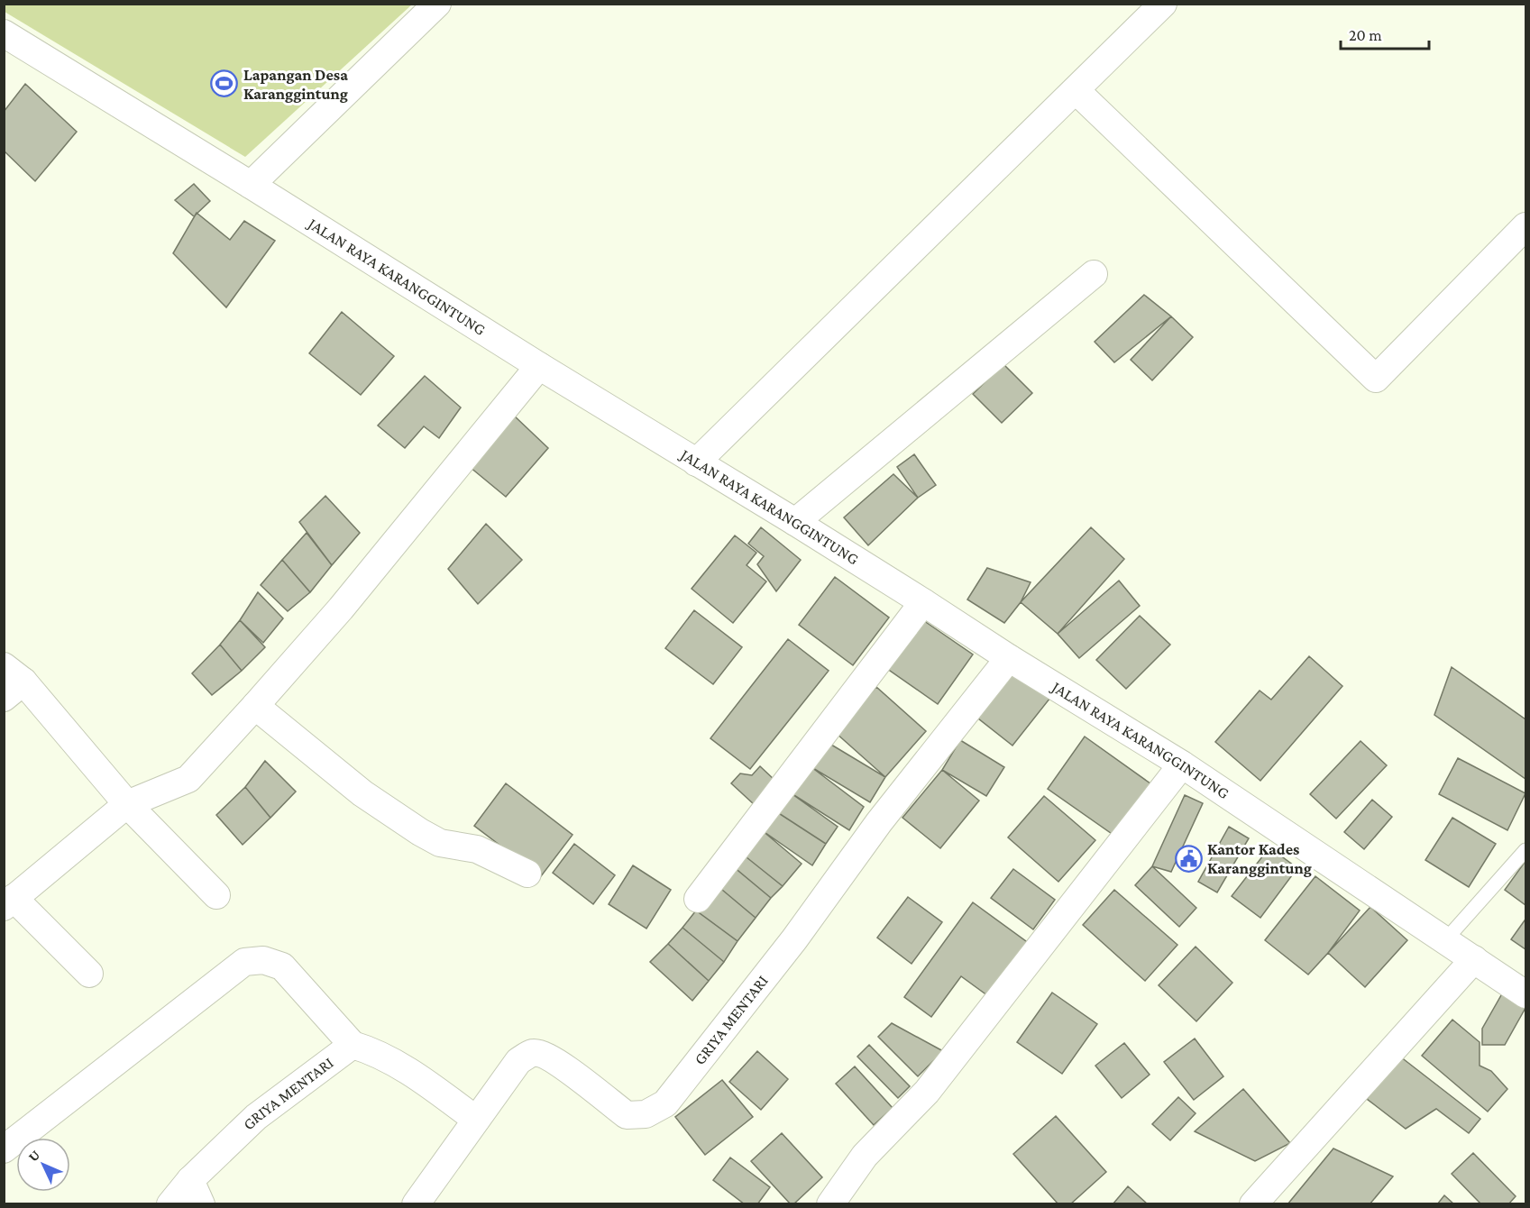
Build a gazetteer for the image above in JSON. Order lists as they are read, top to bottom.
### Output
{
  "streets": {
    "street": ["JALAN RAYA KARANGGINTUNG", "GRIYA MENTARI"]
  },
  "crossings": [
    ["JALAN RAYA KARANGGINTUNG", "GRIYA MENTARI"]
  ],
  "places": {
    "sports": ["Lapangan Desa Karanggintung"],
    "public building": ["Kantor Kades Karanggintung"]
  },
  "scale_bar": "20 m",
  "north": "top left"
}
